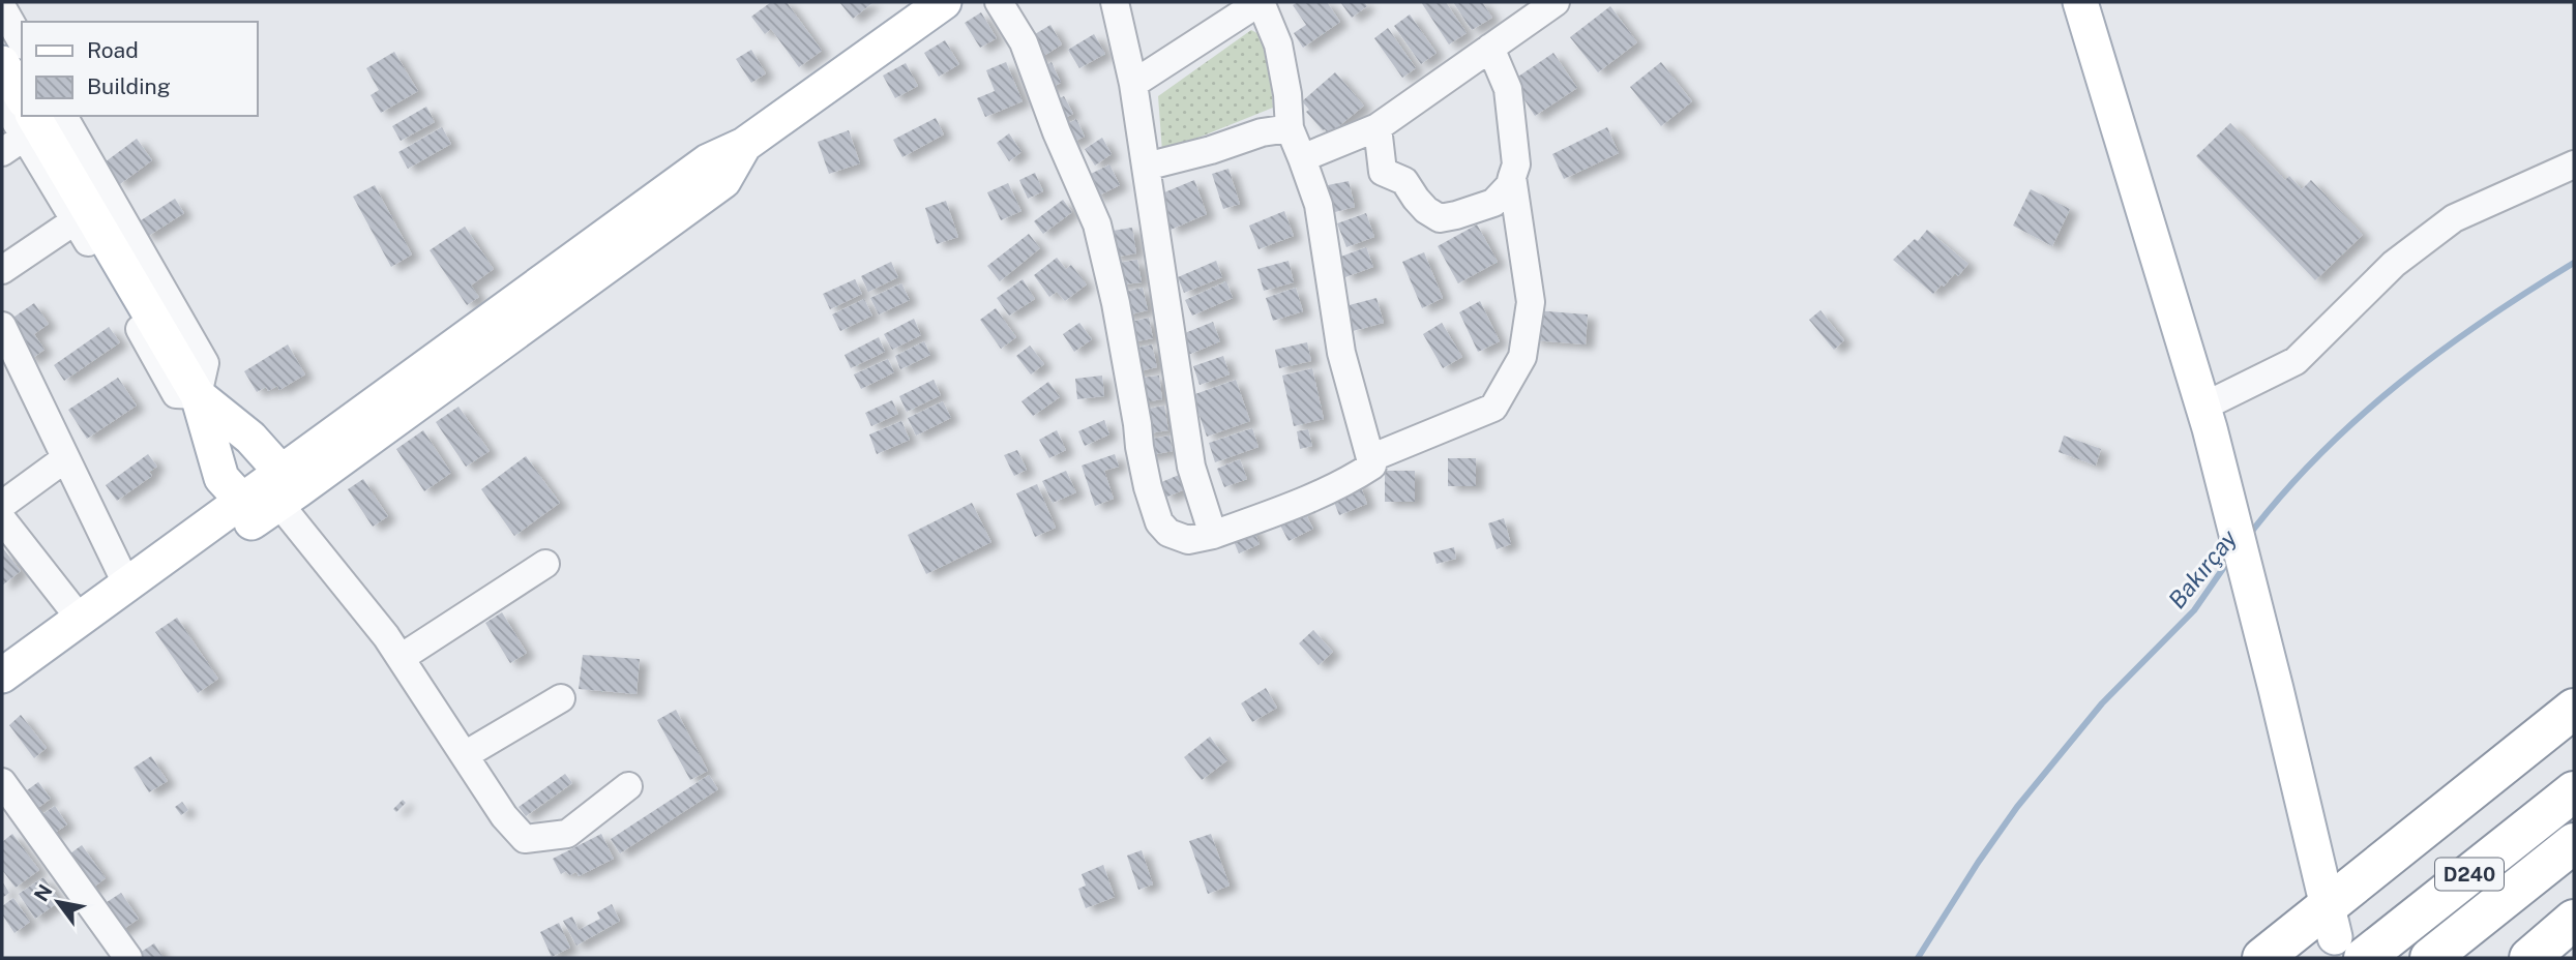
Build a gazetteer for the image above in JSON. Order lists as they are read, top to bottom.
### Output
{
  "streets": {
    "highway": ["D240"]
  },
  "water": ["Bakırçay"],
  "legend": ["Road", "Building"],
  "north": "top left"
}
